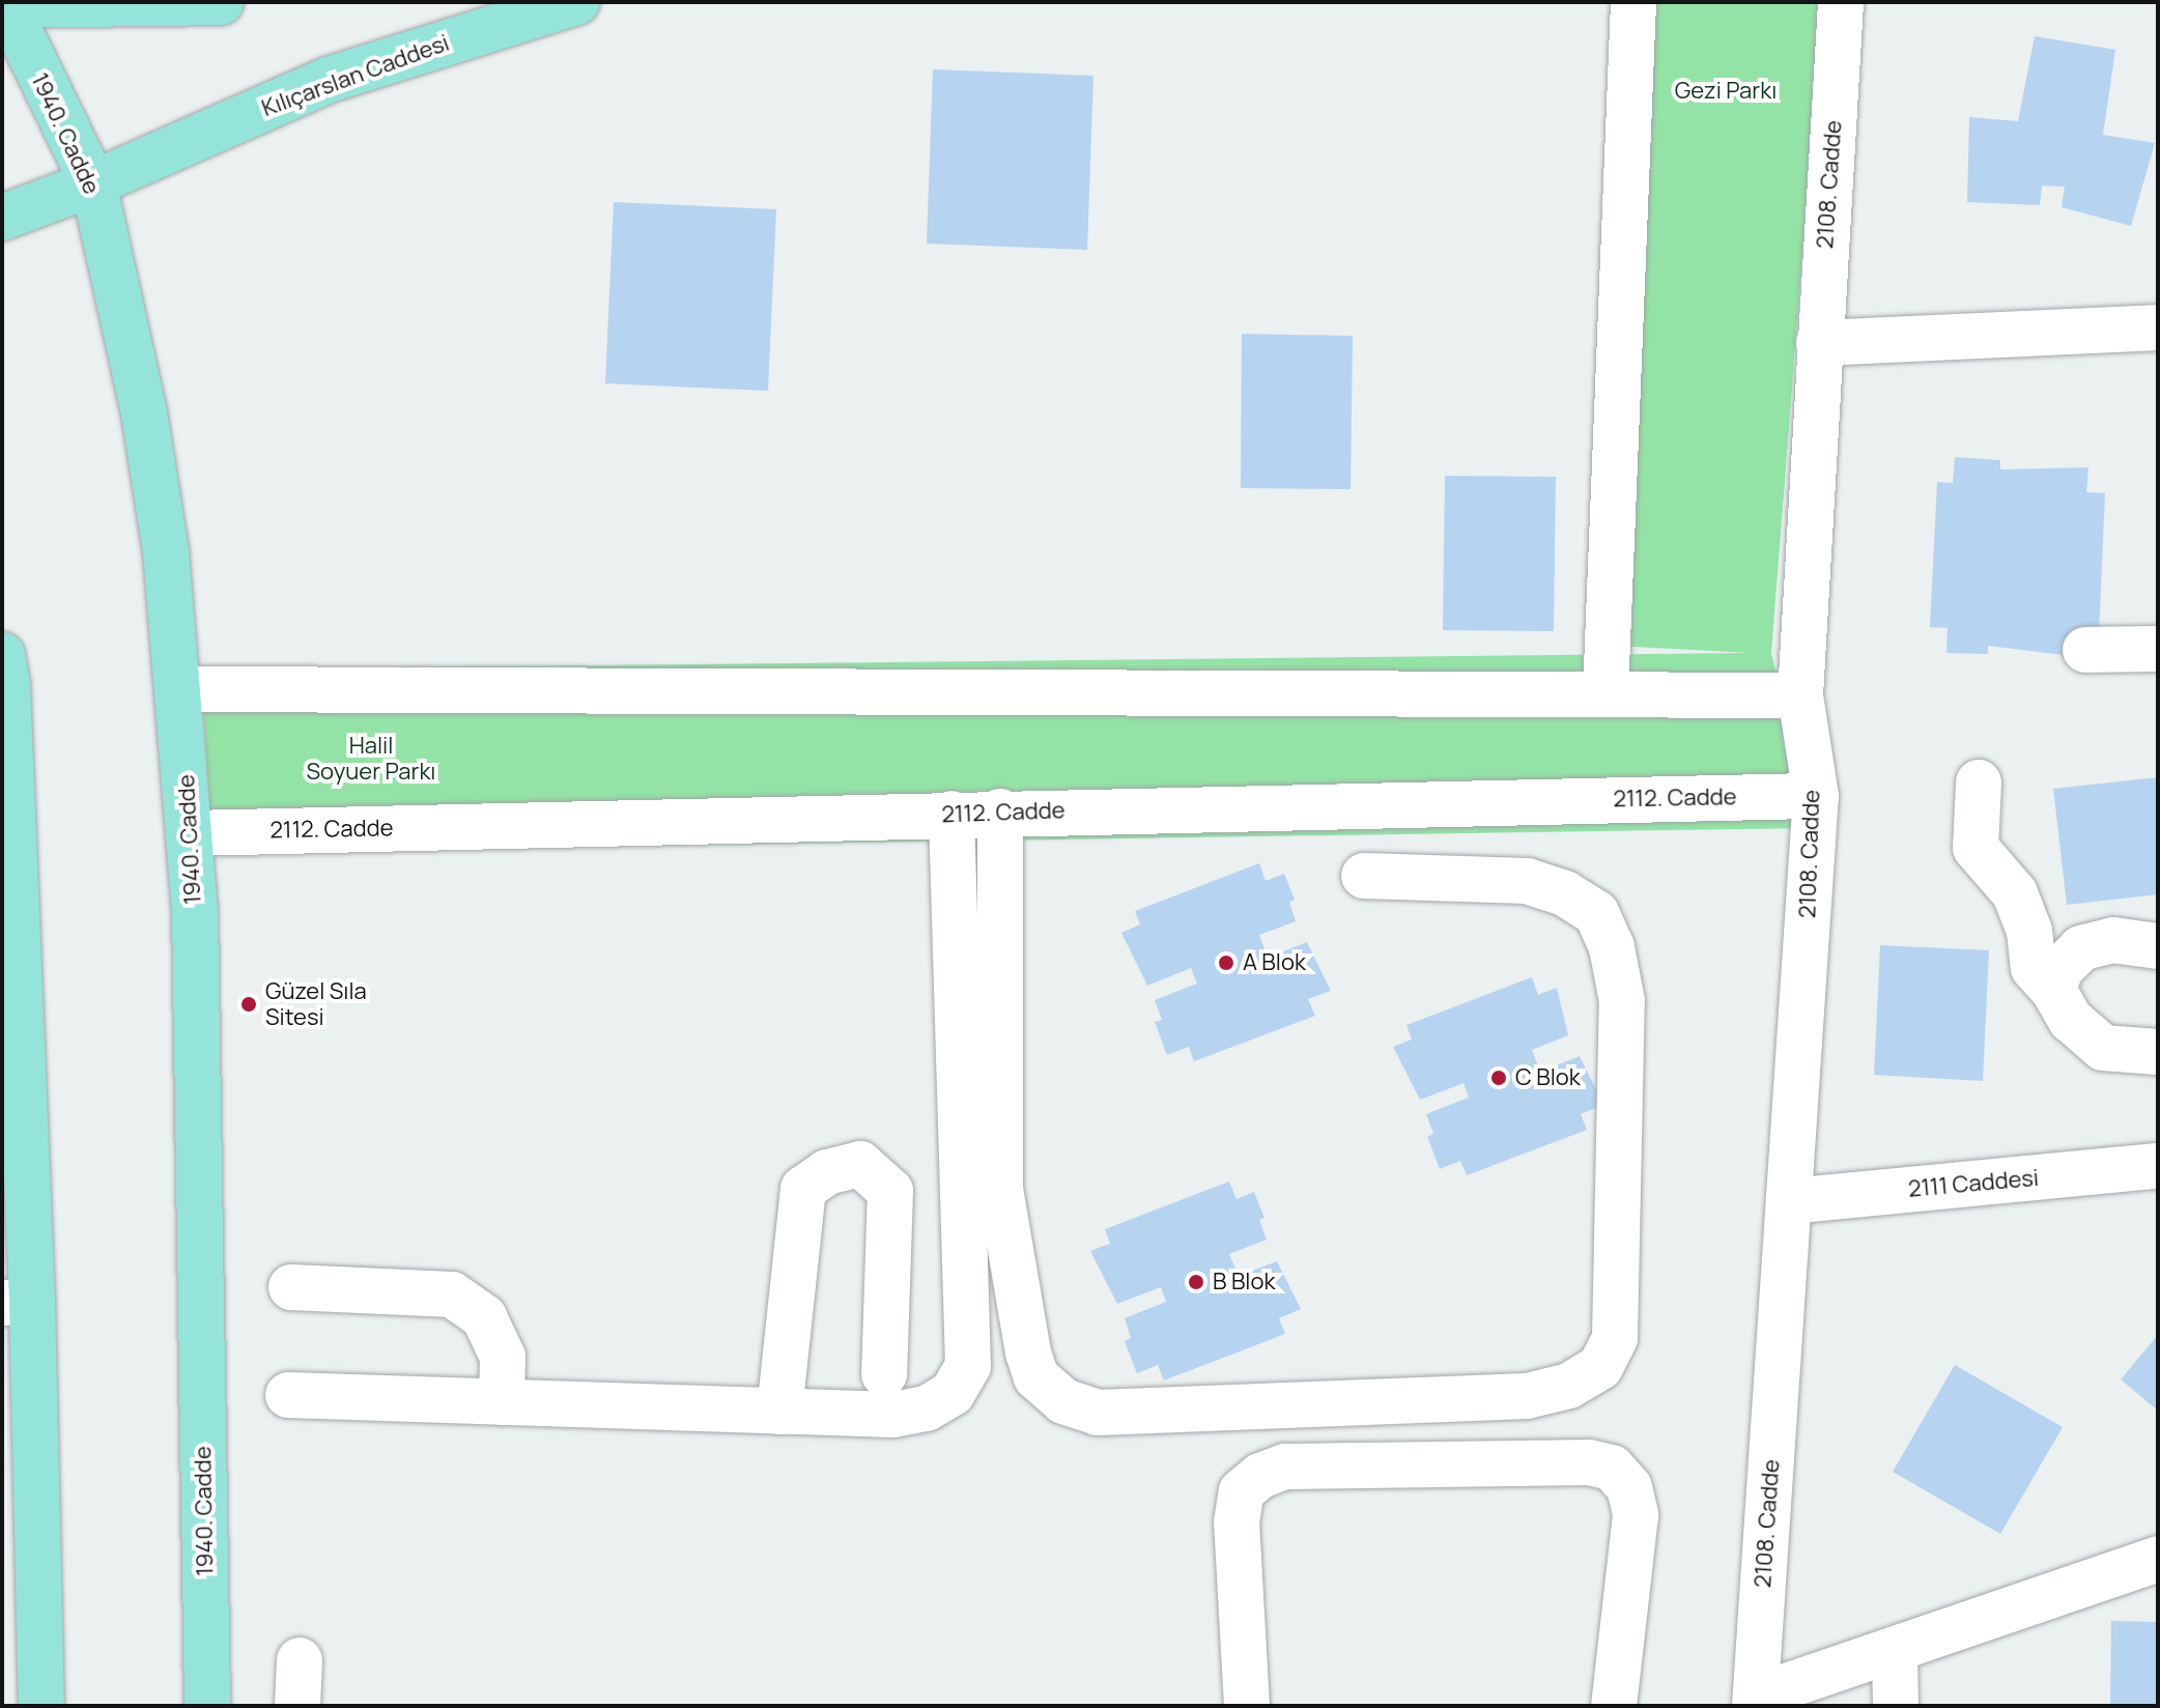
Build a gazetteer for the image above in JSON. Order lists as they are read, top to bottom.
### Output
{
  "streets": {
    "main road": ["Kılıçarslan Caddesi", "1940. Cadde"],
    "street": ["2108. Cadde", "2112. Cadde", "2111 Caddesi"]
  },
  "crossings": [
    ["Kılıçarslan Caddesi", "1940. Cadde"],
    ["1940. Cadde", "2112. Cadde"],
    ["2108. Cadde", "2112. Cadde"],
    ["2108. Cadde", "2111 Caddesi"]
  ],
  "parks": ["Gezi Parkı", "Halil Soyuer Parkı"],
  "places": [
    "A Blok",
    "Güzel Sıla Sitesi",
    "C Blok",
    "B Blok"
  ]
}
